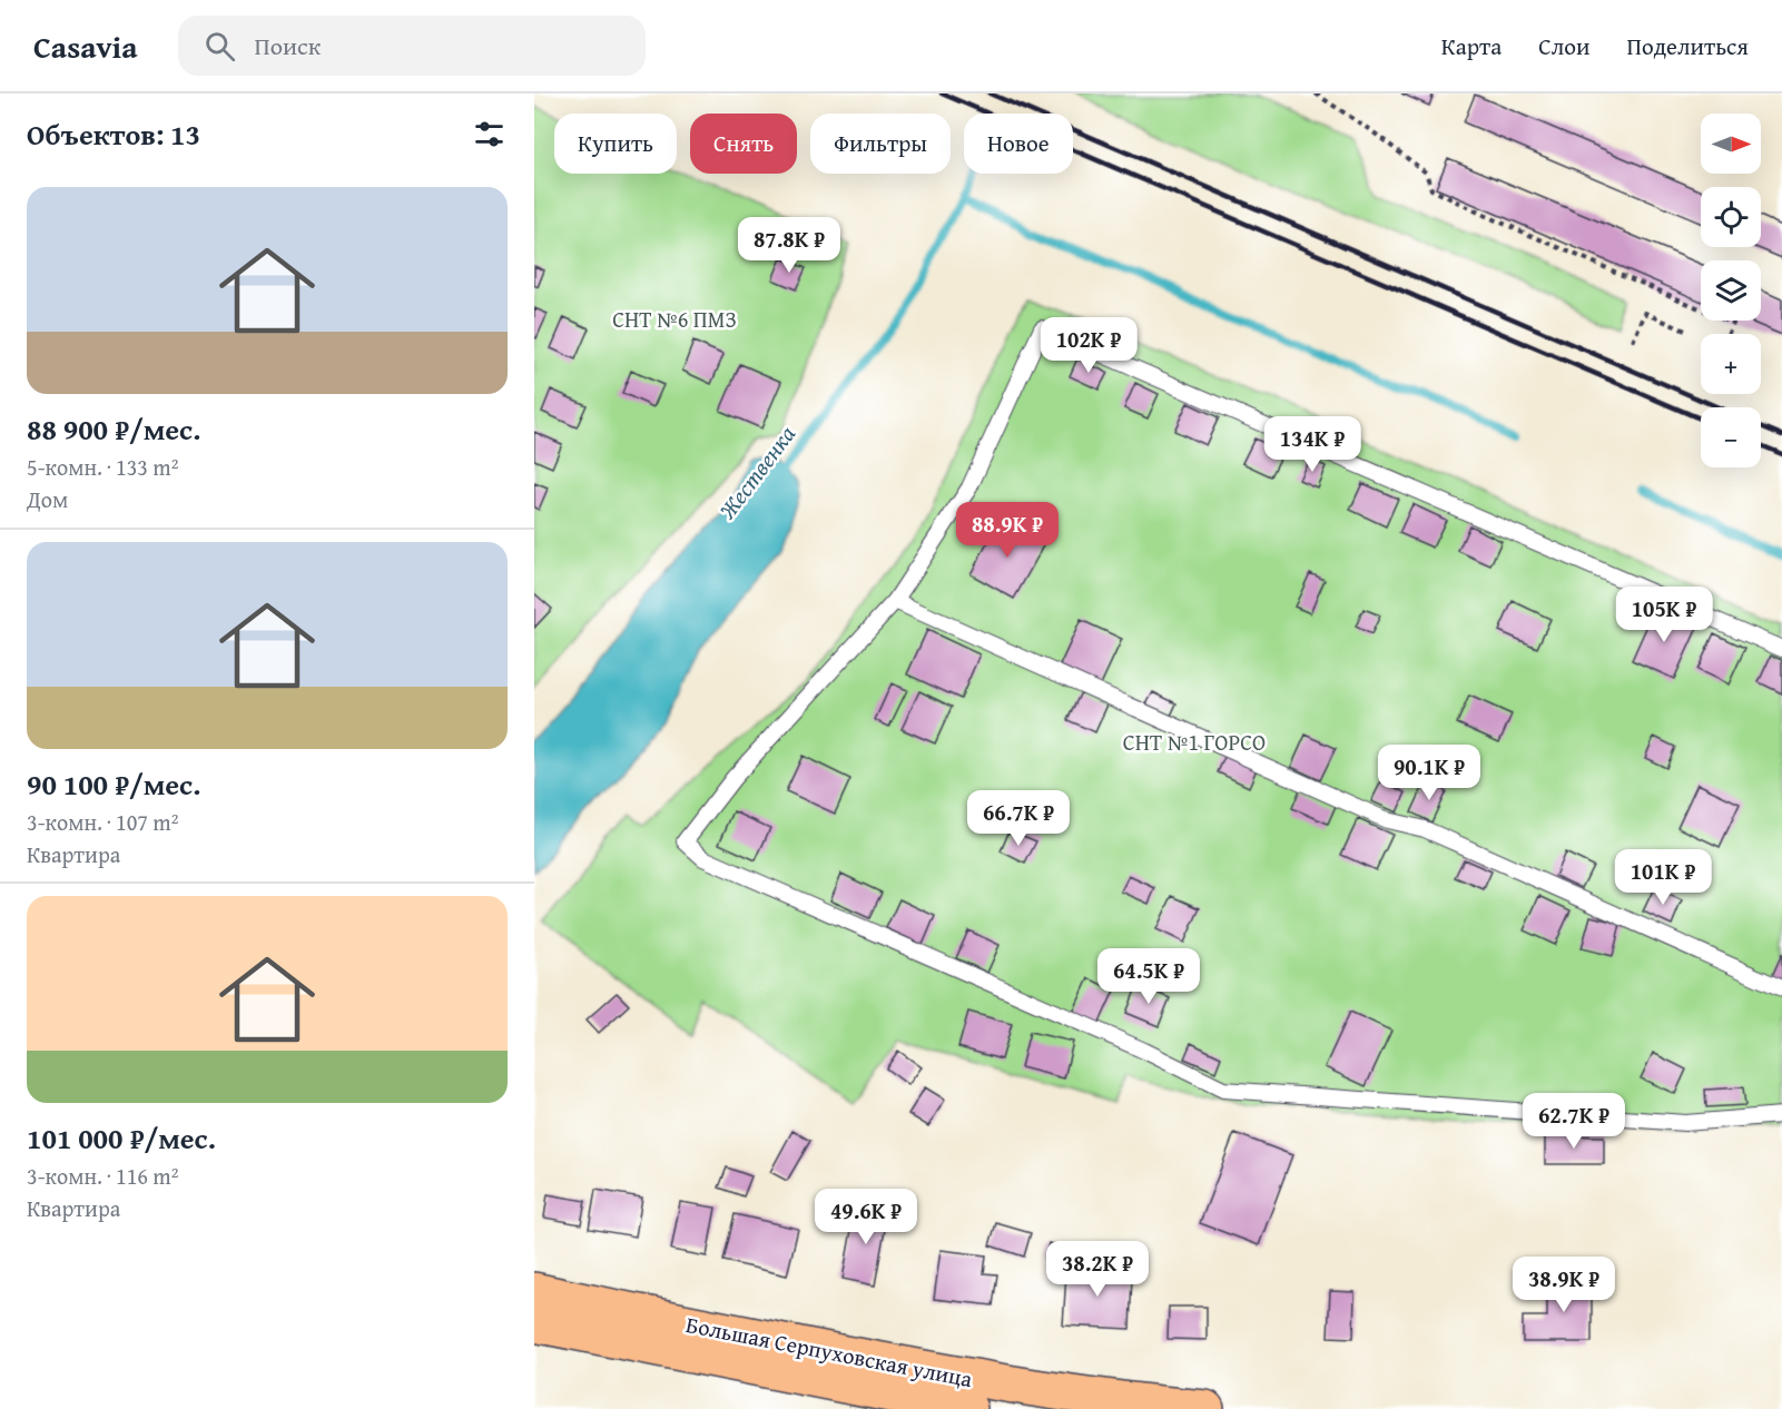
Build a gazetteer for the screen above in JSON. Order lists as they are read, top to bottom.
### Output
{
  "streets": {
    "main road": ["Большая Серпуховская улица"]
  },
  "water": ["Жественка"],
  "parks": ["СНТ №6 ПМЗ", "СНТ №1 ГОРСО"],
  "north": "right",
  "page": {
    "header": "Casavia",
    "search": "Поиск",
    "nav": ["Карта", "Слои", "Поделиться"],
    "heading": "Объектов: 13",
    "map_buttons": ["+", "−"],
    "chip": [
      "Купить",
      "Снять",
      "Фильтры",
      "Новое"
    ],
    "list": [
      {
        "name": "88 900 ₽/мес.",
        "note": "5-комн. · 133 m² · Дом"
      },
      {
        "name": "90 100 ₽/мес.",
        "note": "3-комн. · 107 m² · Квартира"
      },
      {
        "name": "101 000 ₽/мес.",
        "note": "3-комн. · 116 m² · Квартира"
      }
    ],
    "price": [
      "87.8K ₽",
      "102K ₽",
      "134K ₽",
      "88.9K ₽",
      "105K ₽",
      "90.1K ₽",
      "66.7K ₽",
      "101K ₽",
      "64.5K ₽",
      "62.7K ₽",
      "49.6K ₽",
      "38.2K ₽",
      "38.9K ₽"
    ]
  }
}
